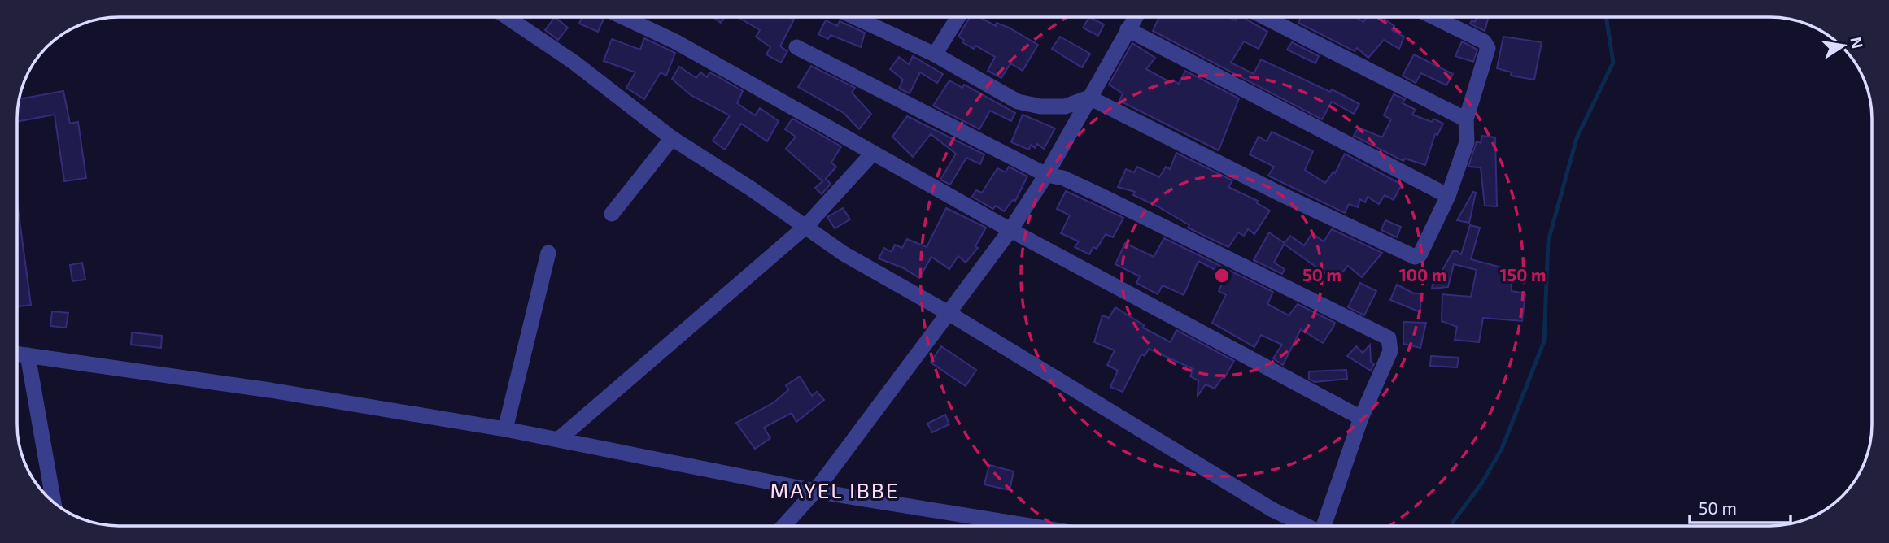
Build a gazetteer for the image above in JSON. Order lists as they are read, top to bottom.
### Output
{
  "districts": ["MAYEL IBBE"],
  "scale_bar": "50 m",
  "north": "right",
  "rings": ["50 m", "100 m", "150 m"]
}
